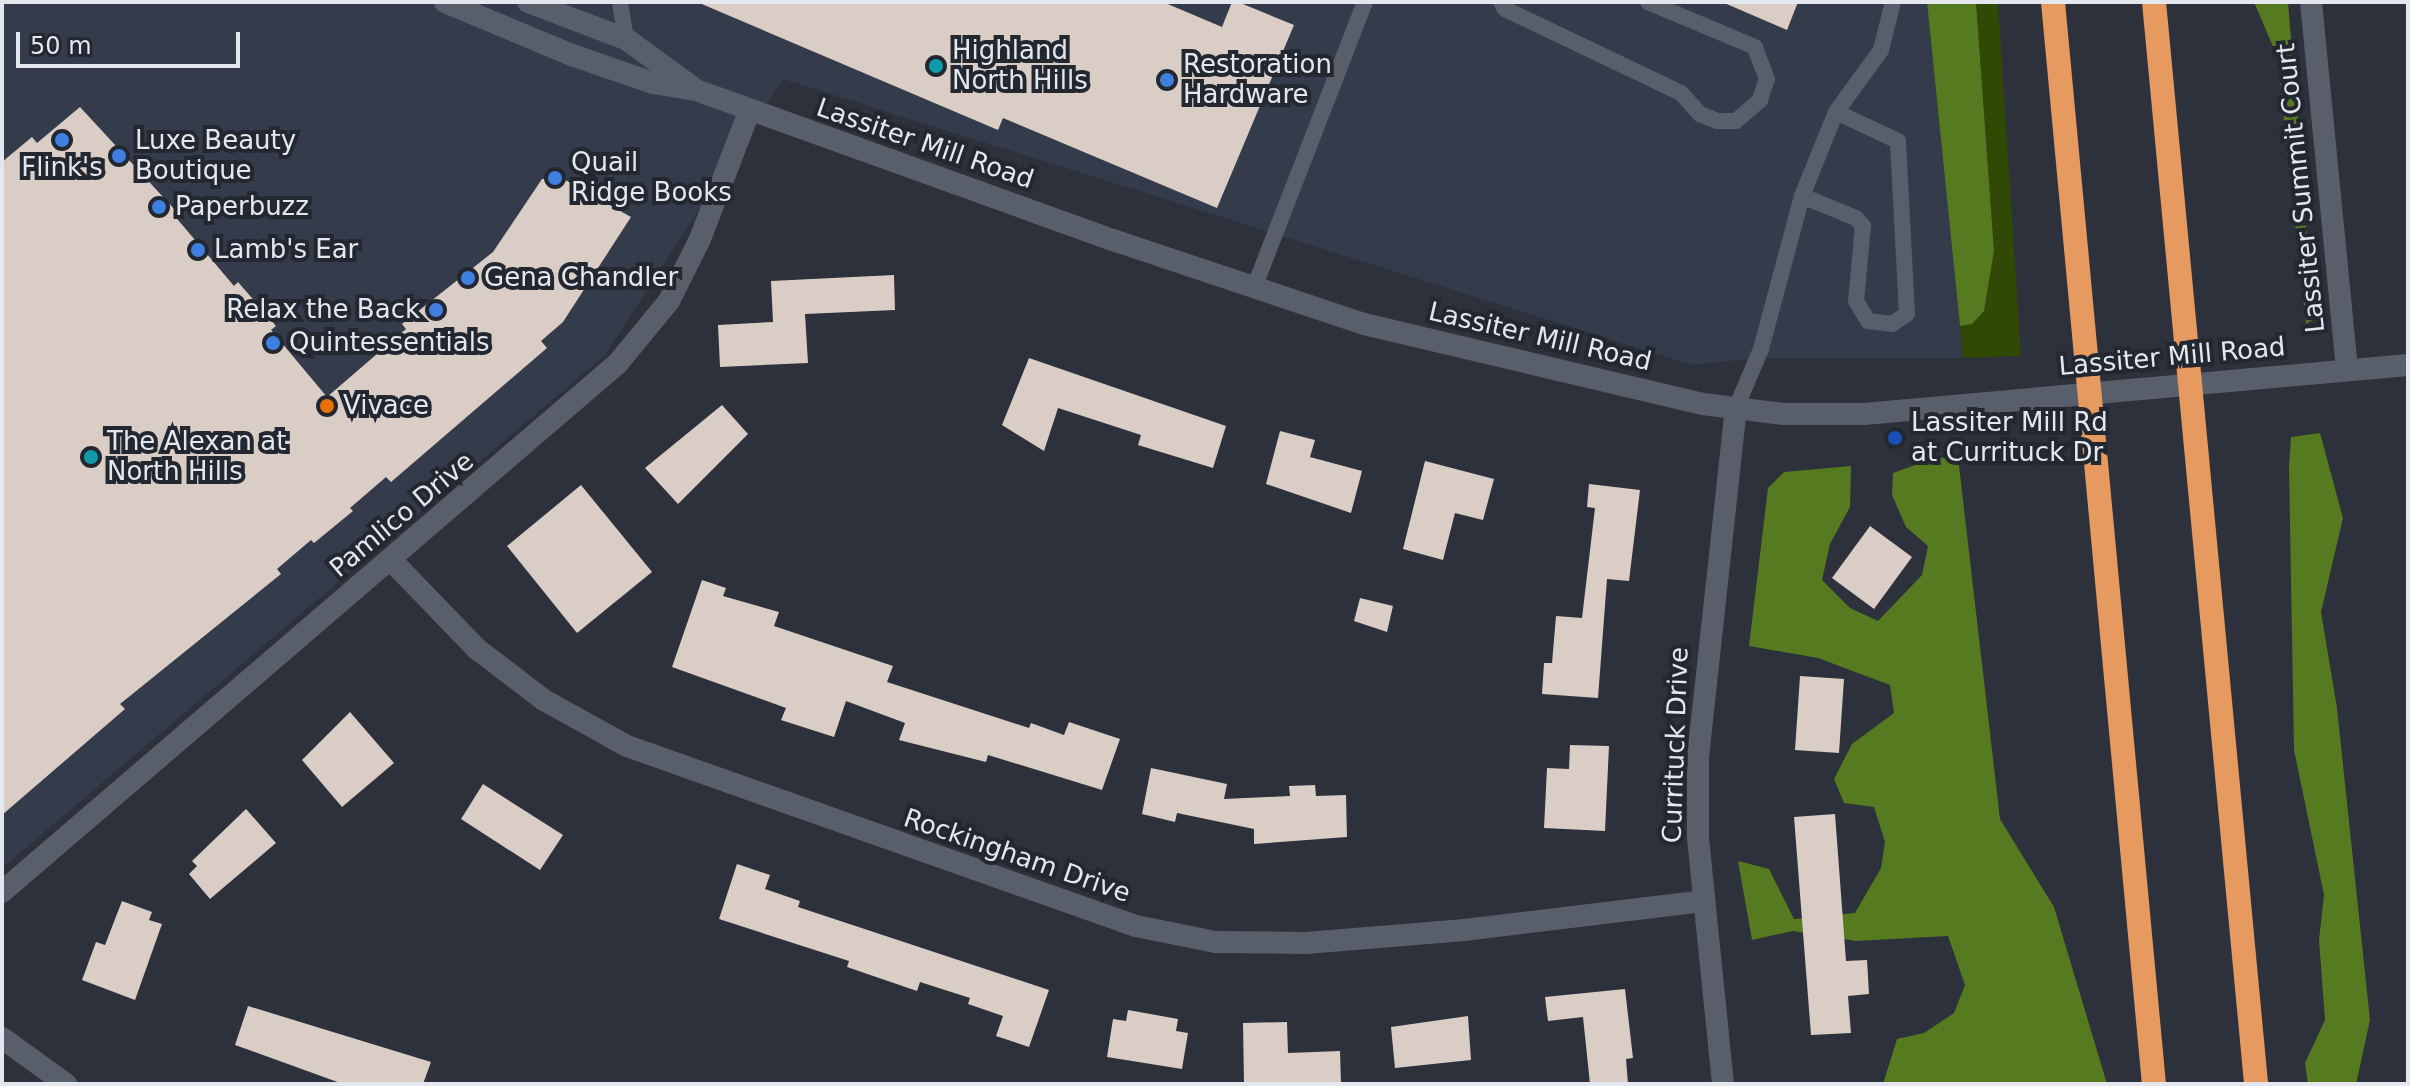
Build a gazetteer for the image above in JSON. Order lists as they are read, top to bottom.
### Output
{
  "streets": {
    "street": [
      "Lassiter Mill Road",
      "Lassiter Summit Court",
      "Pamlico Drive",
      "Currituck Drive",
      "Rockingham Drive"
    ]
  },
  "crossings": [
    ["Lassiter Mill Road", "Lassiter Summit Court"],
    ["Lassiter Mill Road", "Pamlico Drive"],
    ["Lassiter Mill Road", "Currituck Drive"],
    ["Pamlico Drive", "Rockingham Drive"],
    ["Currituck Drive", "Rockingham Drive"]
  ],
  "places": [
    "Highland North Hills",
    "Restoration Hardware",
    "Flink's",
    "Luxe Beauty Boutique",
    "Quail Ridge Books",
    "Paperbuzz",
    "Lamb's Ear",
    "Gena Chandler",
    "Relax the Back",
    "Quintessentials",
    "Vivace",
    "Lassiter Mill Rd at Currituck Dr",
    "The Alexan at North Hills"
  ],
  "scale_bar": "50 m"
}
